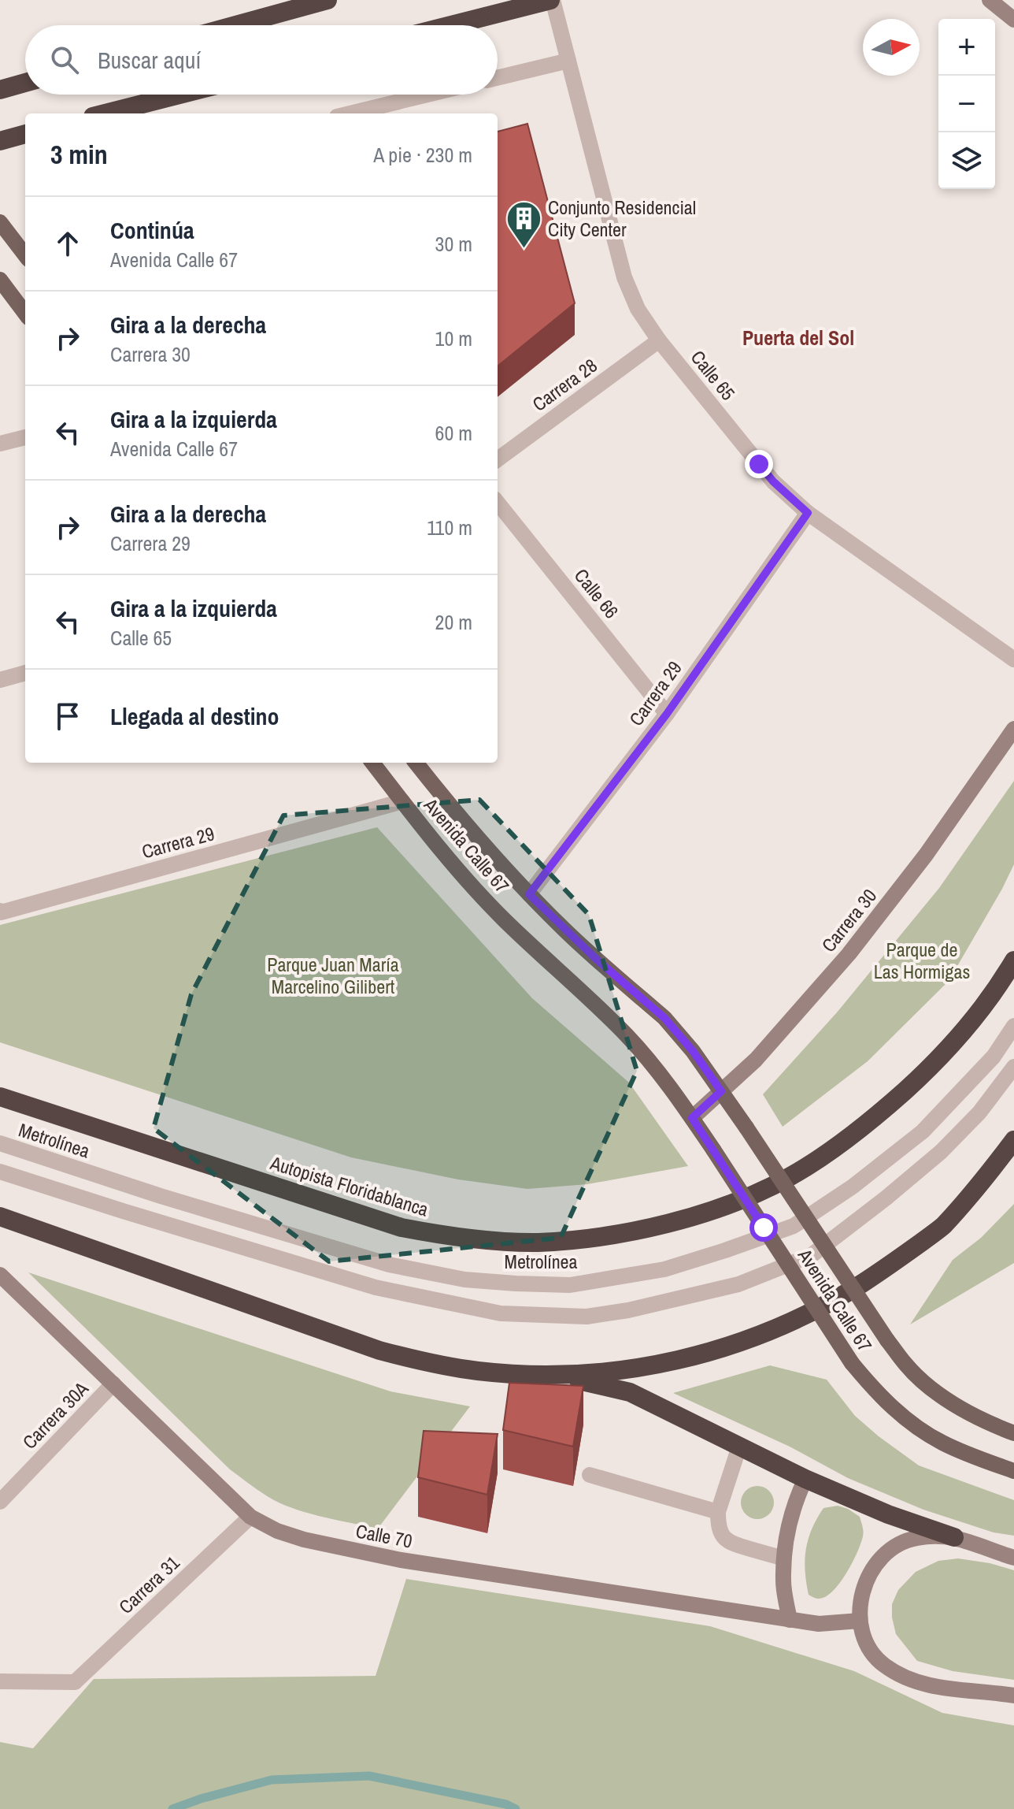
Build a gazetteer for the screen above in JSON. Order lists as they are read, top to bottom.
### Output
{
  "streets": {
    "highway": ["Autopista Floridablanca"],
    "main road": ["Avenida Calle 67"],
    "street": [
      "Calle 65",
      "Carrera 28",
      "Calle 66",
      "Carrera 29",
      "Carrera 30",
      "Metrolínea",
      "Carrera 30A",
      "Calle 70",
      "Carrera 31"
    ]
  },
  "crossings": [
    ["Calle 65", "Carrera 28"],
    ["Calle 65", "Carrera 29"],
    ["Calle 66", "Carrera 29"],
    ["Carrera 29", "Avenida Calle 67"],
    ["Avenida Calle 67", "Carrera 30"],
    ["Carrera 30A", "Calle 70"],
    ["Calle 70", "Carrera 31"]
  ],
  "districts": ["Puerta del Sol"],
  "parks": ["Parque de Las Hormigas", "Parque Juan María Marcelino Gilibert"],
  "places": {
    "building": ["Conjunto Residencial City Center"]
  },
  "north": "right",
  "page": {
    "map_buttons": ["+", "−"],
    "search": "Buscar aquí",
    "heading": ["3 min", "A pie · 230 m"],
    "list": [
      ["Continúa", "Avenida Calle 67", "30 m"],
      ["Gira a la derecha", "Carrera 30", "10 m"],
      ["Gira a la izquierda", "Avenida Calle 67", "60 m"],
      ["Gira a la derecha", "Carrera 29", "110 m"],
      ["Gira a la izquierda", "Calle 65", "20 m"],
      "Llegada al destino"
    ]
  }
}
